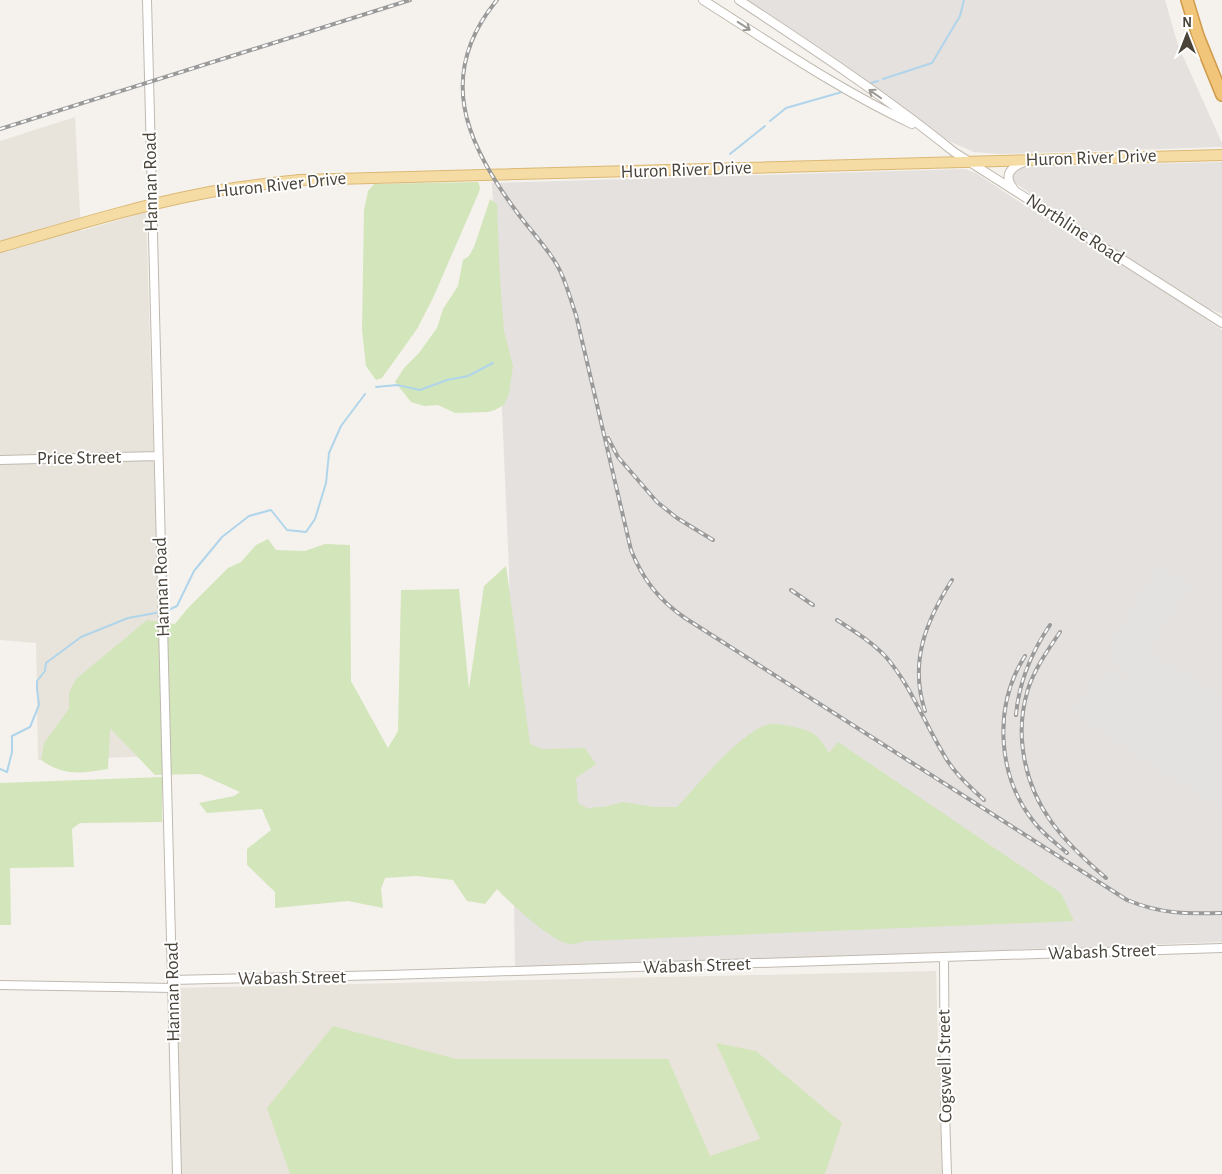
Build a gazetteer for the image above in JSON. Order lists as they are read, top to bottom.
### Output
{
  "streets": {
    "main road": ["Huron River Drive"],
    "street": [
      "Hannan Road",
      "Northline Road",
      "Price Street",
      "Wabash Street",
      "Cogswell Street"
    ]
  },
  "crossings": [
    ["Huron River Drive", "Hannan Road"],
    ["Huron River Drive", "Northline Road"],
    ["Hannan Road", "Price Street"],
    ["Hannan Road", "Wabash Street"],
    ["Wabash Street", "Cogswell Street"]
  ],
  "north": "top"
}
